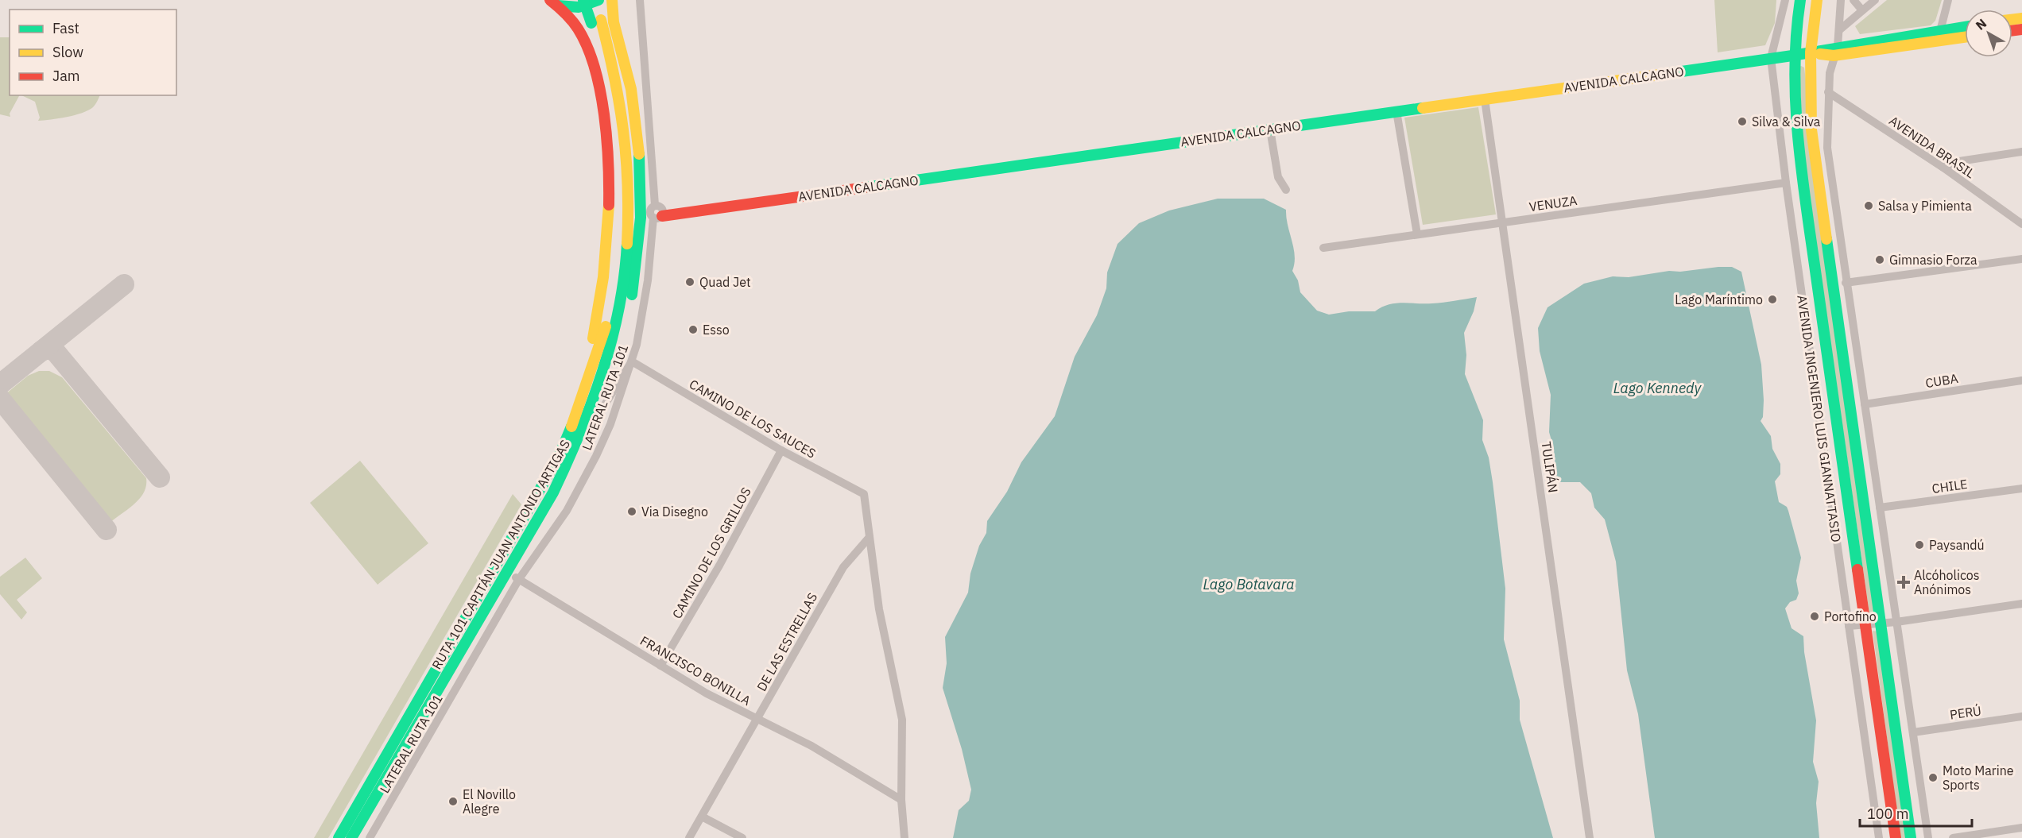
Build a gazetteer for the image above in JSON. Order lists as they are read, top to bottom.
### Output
{
  "streets": {
    "main road": ["AVENIDA CALCAGNO", "AVENIDA INGENIERO LUIS GIANNATTASIO", "RUTA 101 CAPITÁN JUAN ANTONIO ARTIGAS"],
    "street": [
      "AVENIDA BRASIL",
      "VENUZA",
      "CUBA",
      "LATERAL RUTA 101",
      "CAMINO DE LOS SAUCES",
      "TULIPÁN",
      "CHILE",
      "CAMINO DE LOS GRILLOS",
      "DE LAS ESTRELLAS",
      "FRANCISCO BONILLA",
      "PERÚ"
    ]
  },
  "crossings": [
    ["AVENIDA CALCAGNO", "LATERAL RUTA 101"],
    ["AVENIDA CALCAGNO", "AVENIDA INGENIERO LUIS GIANNATTASIO"],
    ["AVENIDA CALCAGNO", "TULIPÁN"],
    ["VENUZA", "AVENIDA INGENIERO LUIS GIANNATTASIO"],
    ["VENUZA", "TULIPÁN"],
    ["LATERAL RUTA 101", "CAMINO DE LOS SAUCES"],
    ["LATERAL RUTA 101", "FRANCISCO BONILLA"],
    ["CAMINO DE LOS SAUCES", "CAMINO DE LOS GRILLOS"],
    ["CAMINO DE LOS SAUCES", "DE LAS ESTRELLAS"],
    ["CAMINO DE LOS GRILLOS", "FRANCISCO BONILLA"],
    ["RUTA 101 CAPITÁN JUAN ANTONIO ARTIGAS", "FRANCISCO BONILLA"],
    ["DE LAS ESTRELLAS", "FRANCISCO BONILLA"]
  ],
  "water": ["Lago Kennedy", "Lago Botavara"],
  "places": {
    "other": [
      "Silva & Silva",
      "Salsa y Pimienta",
      "Gimnasio Forza",
      "Quad Jet",
      "Lago Maríntimo",
      "Esso",
      "Via Disegno",
      "Paysandú",
      "Portofino",
      "Moto Marine Sports",
      "El Novillo Alegre"
    ],
    "health": ["Alcóholicos Anónimos"]
  },
  "legend": ["Fast", "Slow", "Jam"],
  "scale_bar": "100 m",
  "north": "top left"
}
